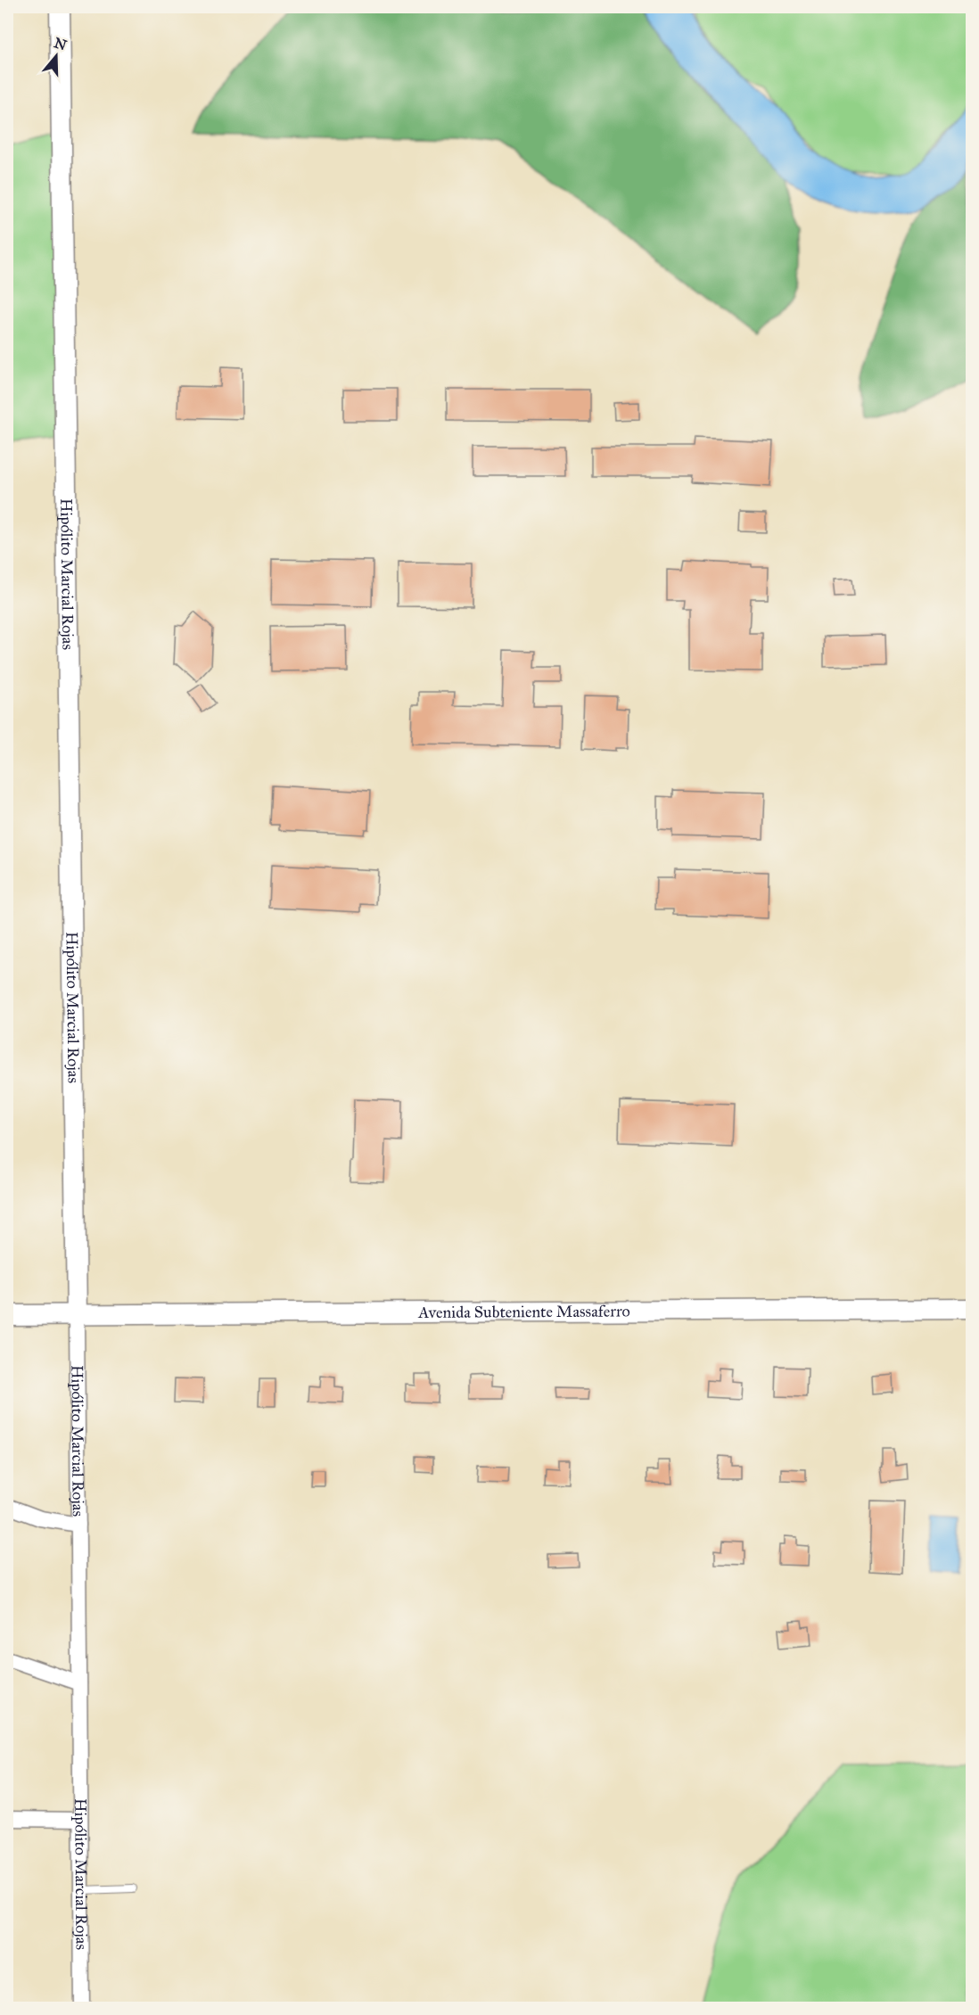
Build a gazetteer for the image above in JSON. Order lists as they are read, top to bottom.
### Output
{
  "streets": {
    "main road": ["Hipólito Marcial Rojas", "Avenida Subteniente Massaferro"]
  },
  "crossings": [
    ["Hipólito Marcial Rojas", "Avenida Subteniente Massaferro"]
  ],
  "north": "top"
}
